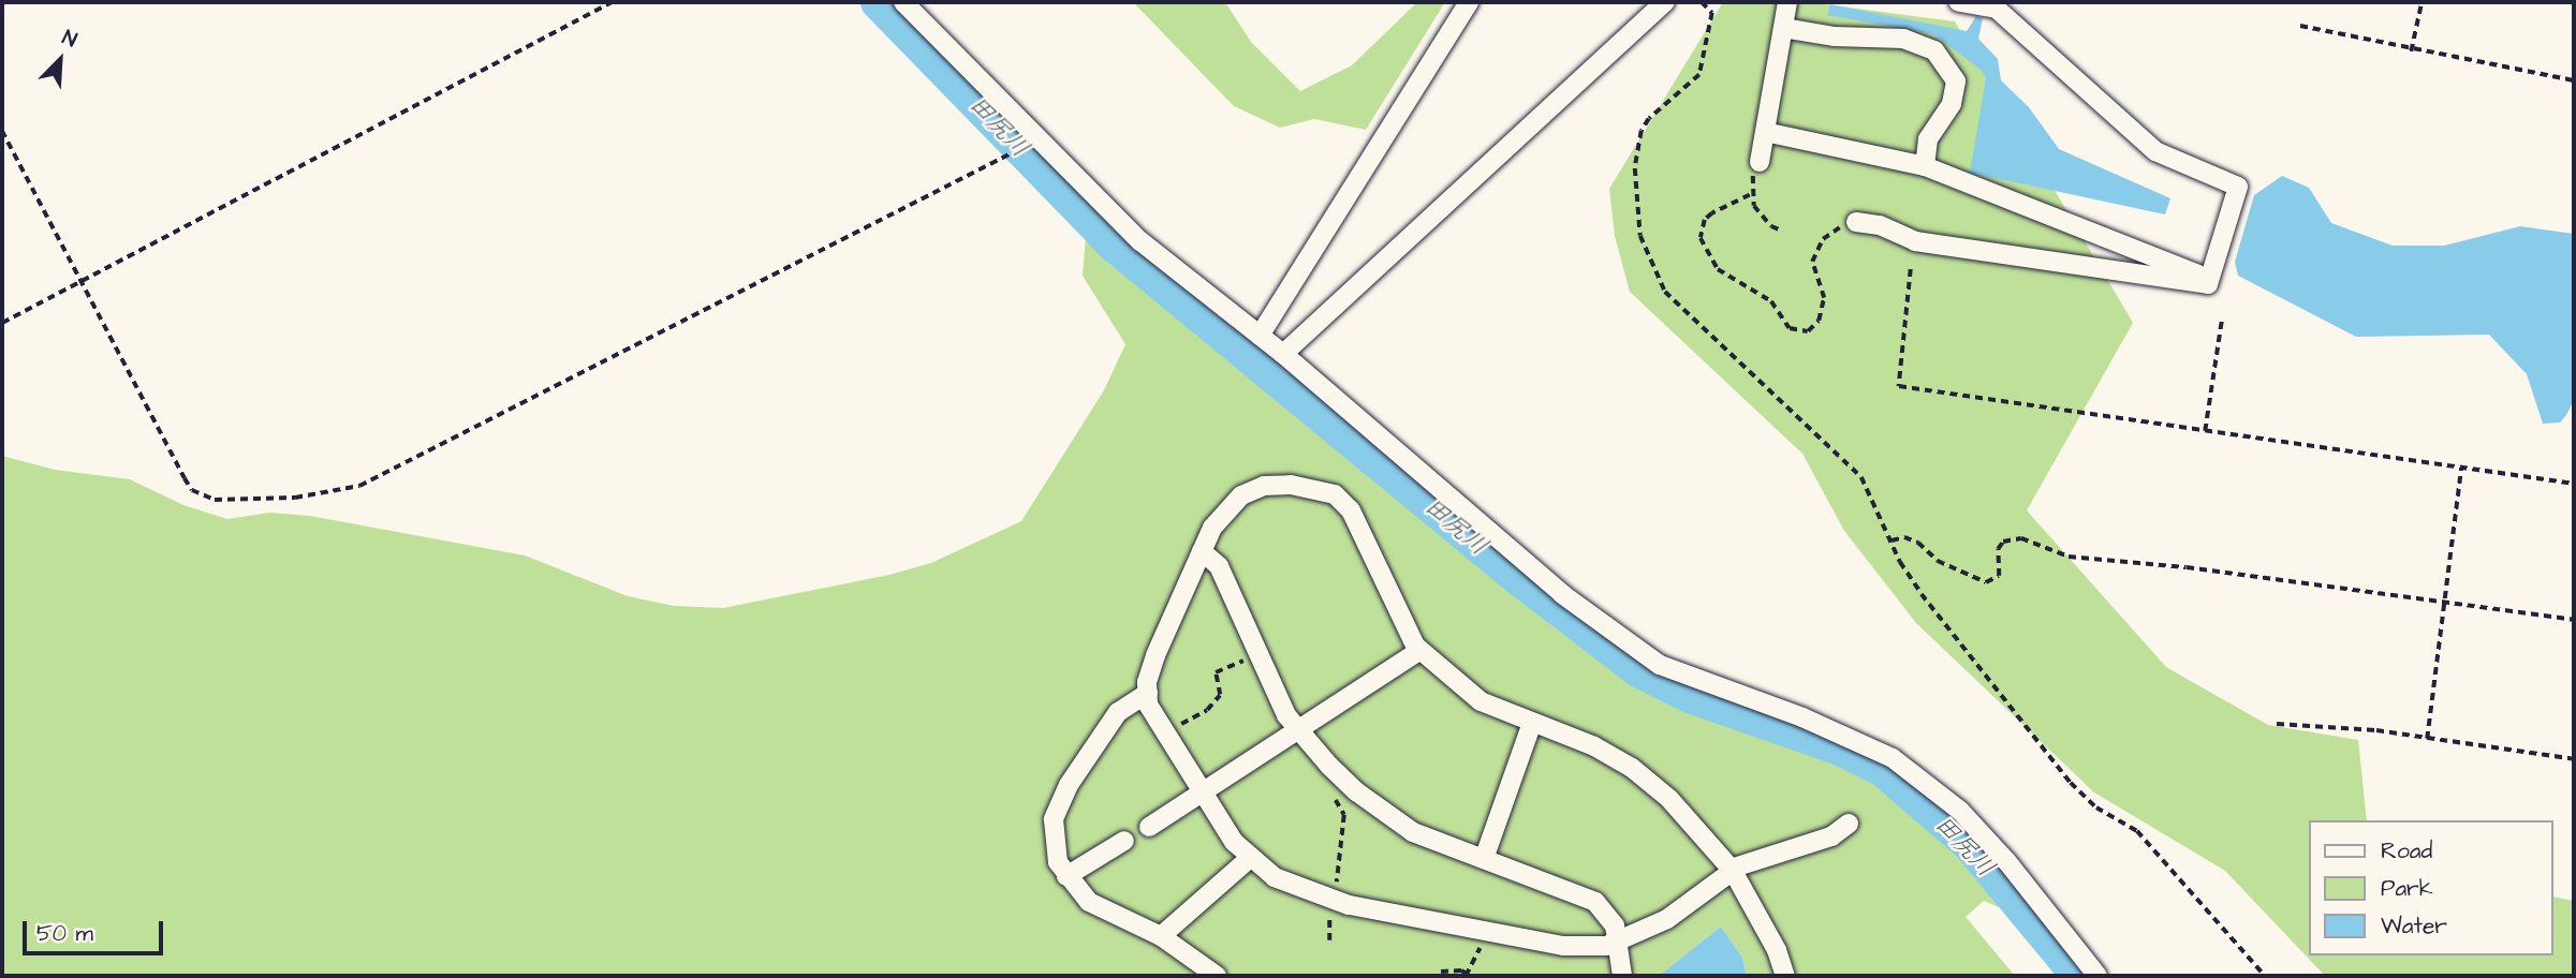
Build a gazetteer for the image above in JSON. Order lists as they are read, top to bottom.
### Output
{
  "water": ["田尻川"],
  "legend": ["Road", "Park", "Water"],
  "scale_bar": "50 m",
  "north": "top right"
}
